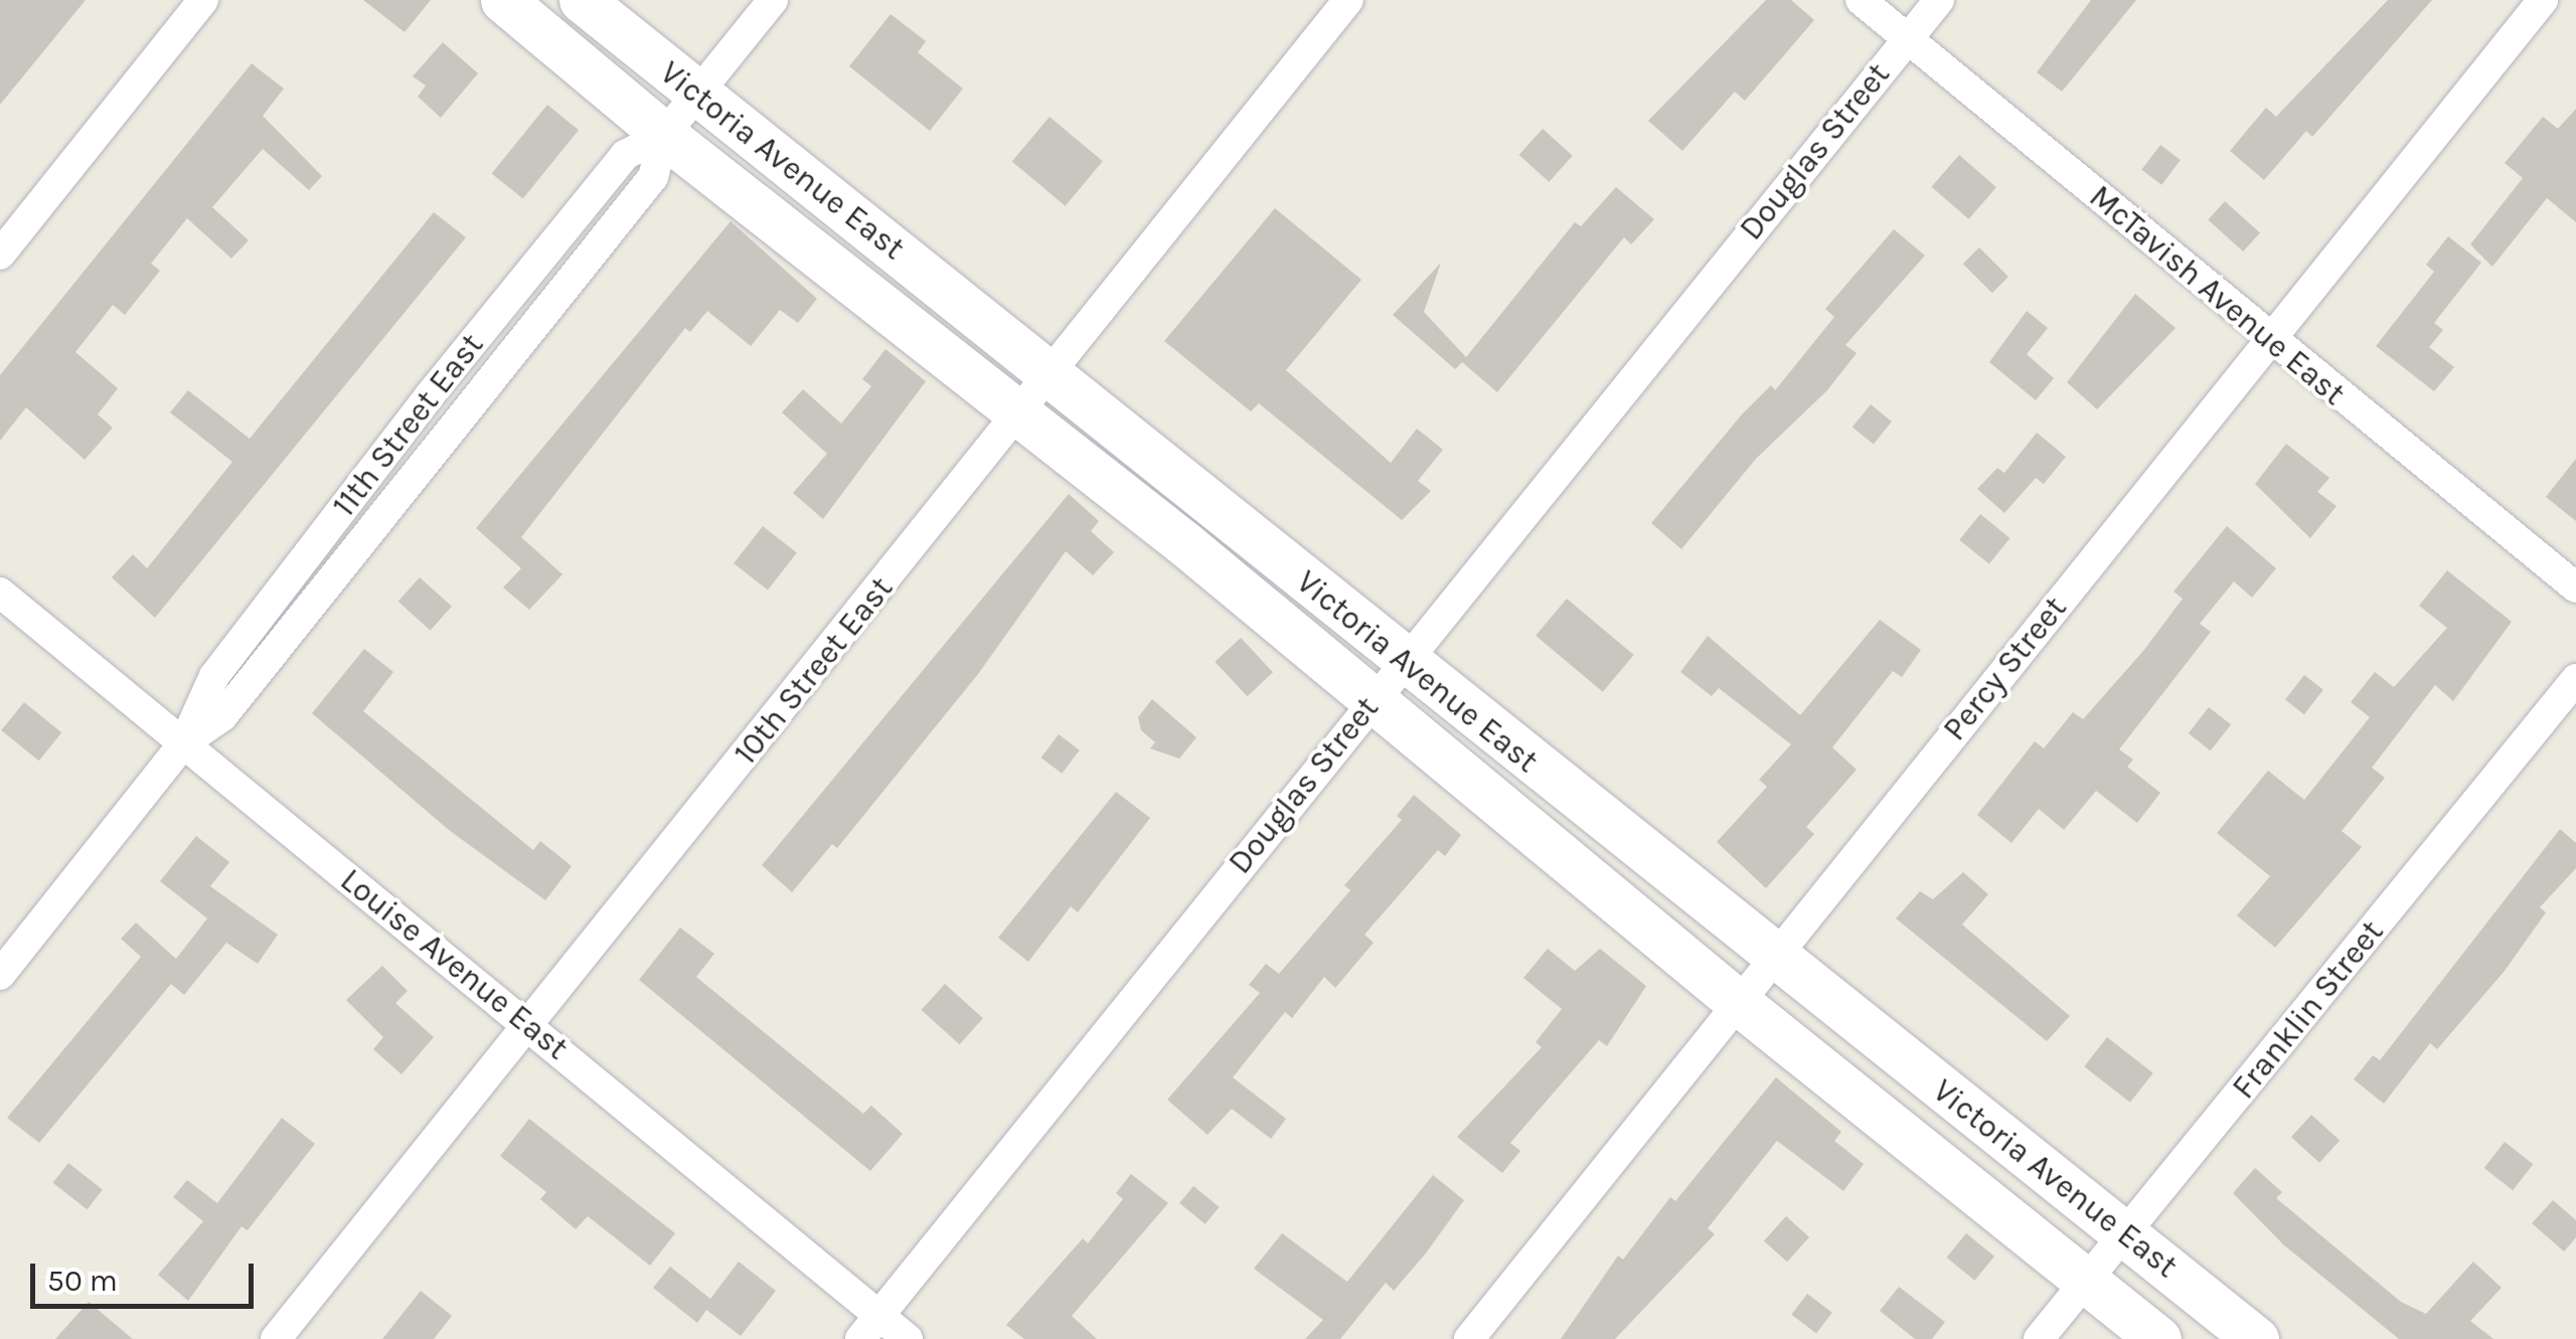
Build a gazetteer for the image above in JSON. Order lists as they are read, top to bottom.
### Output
{
  "streets": {
    "main road": ["Victoria Avenue East"],
    "street": [
      "Douglas Street",
      "McTavish Avenue East",
      "11th Street East",
      "Percy Street",
      "10th Street East",
      "Louise Avenue East",
      "Franklin Street"
    ]
  },
  "crossings": [
    ["Douglas Street", "Victoria Avenue East"],
    ["Douglas Street", "McTavish Avenue East"],
    ["Douglas Street", "Louise Avenue East"],
    ["Victoria Avenue East", "11th Street East"],
    ["Victoria Avenue East", "Percy Street"],
    ["Victoria Avenue East", "10th Street East"],
    ["Victoria Avenue East", "Franklin Street"],
    ["McTavish Avenue East", "Percy Street"],
    ["11th Street East", "Louise Avenue East"],
    ["10th Street East", "Louise Avenue East"]
  ],
  "scale_bar": "50 m"
}
